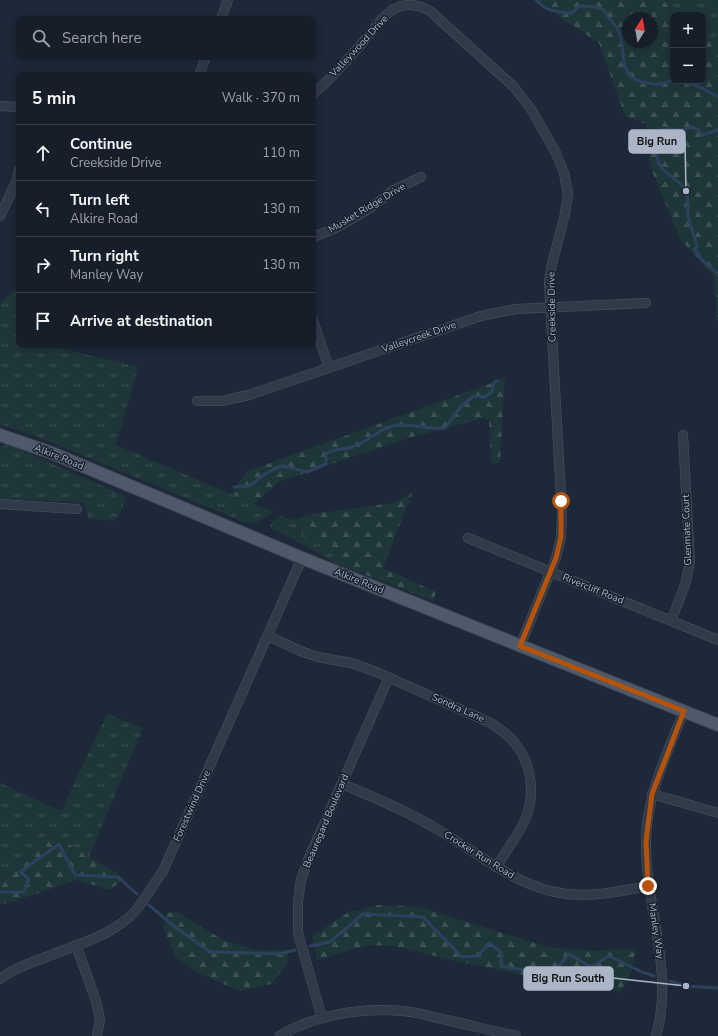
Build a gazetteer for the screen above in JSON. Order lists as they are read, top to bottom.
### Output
{
  "streets": {
    "main road": ["Alkire Road"],
    "street": [
      "Valleywood Drive",
      "Musket Ridge Drive",
      "Creekside Drive",
      "Valleycreek Drive",
      "Glenmate Court",
      "Rivercliff Road",
      "Sondra Lane",
      "Forestwind Drive",
      "Beauregard Boulevard",
      "Crocker Run Road",
      "Manley Way"
    ]
  },
  "crossings": [
    ["Valleywood Drive", "Creekside Drive"],
    ["Creekside Drive", "Valleycreek Drive"],
    ["Creekside Drive", "Alkire Road"],
    ["Creekside Drive", "Rivercliff Road"],
    ["Alkire Road", "Forestwind Drive"],
    ["Alkire Road", "Manley Way"],
    ["Glenmate Court", "Rivercliff Road"],
    ["Sondra Lane", "Forestwind Drive"],
    ["Sondra Lane", "Beauregard Boulevard"],
    ["Sondra Lane", "Crocker Run Road"],
    ["Beauregard Boulevard", "Crocker Run Road"],
    ["Crocker Run Road", "Manley Way"]
  ],
  "places": ["Big Run", "Big Run South"],
  "north": "top",
  "page": {
    "map_buttons": ["+", "−"],
    "search": "Search here",
    "heading": ["5 min", "Walk · 370 m"],
    "list": [
      ["Continue", "Creekside Drive", "110 m"],
      ["Turn left", "Alkire Road", "130 m"],
      ["Turn right", "Manley Way", "130 m"],
      "Arrive at destination"
    ]
  }
}
